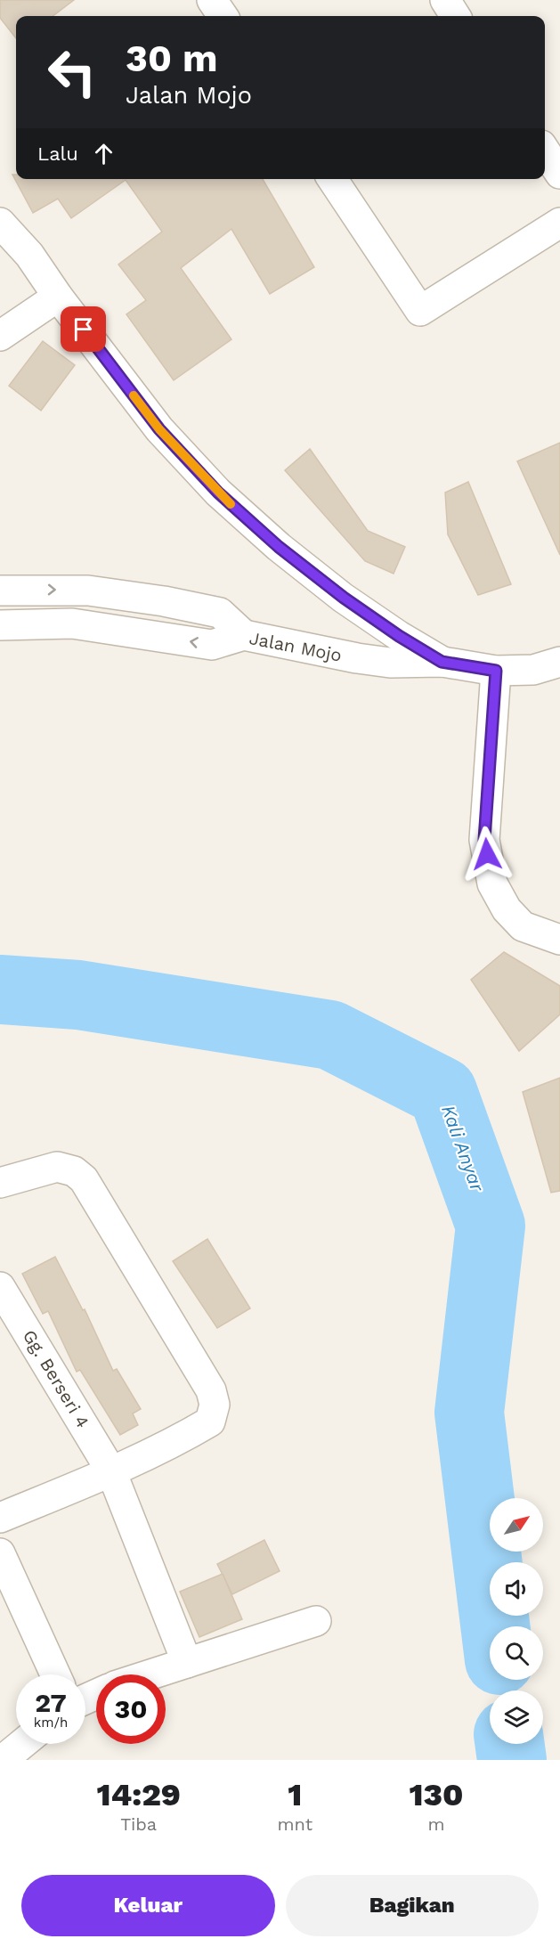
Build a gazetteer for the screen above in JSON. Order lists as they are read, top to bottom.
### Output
{
  "streets": {
    "street": ["Jalan Mojo", "Gg. Berseri 4"]
  },
  "water": ["Kali Anyar"],
  "north": "top right",
  "page": {
    "turn": ["30 m", "Jalan Mojo"],
    "then": "Lalu",
    "speed": "27 km/h",
    "limit": "30",
    "eta": [
      "14:29",
      "Tiba",
      "1",
      "mnt",
      "130",
      "m"
    ],
    "buttons": ["Keluar", "Bagikan"]
  }
}
